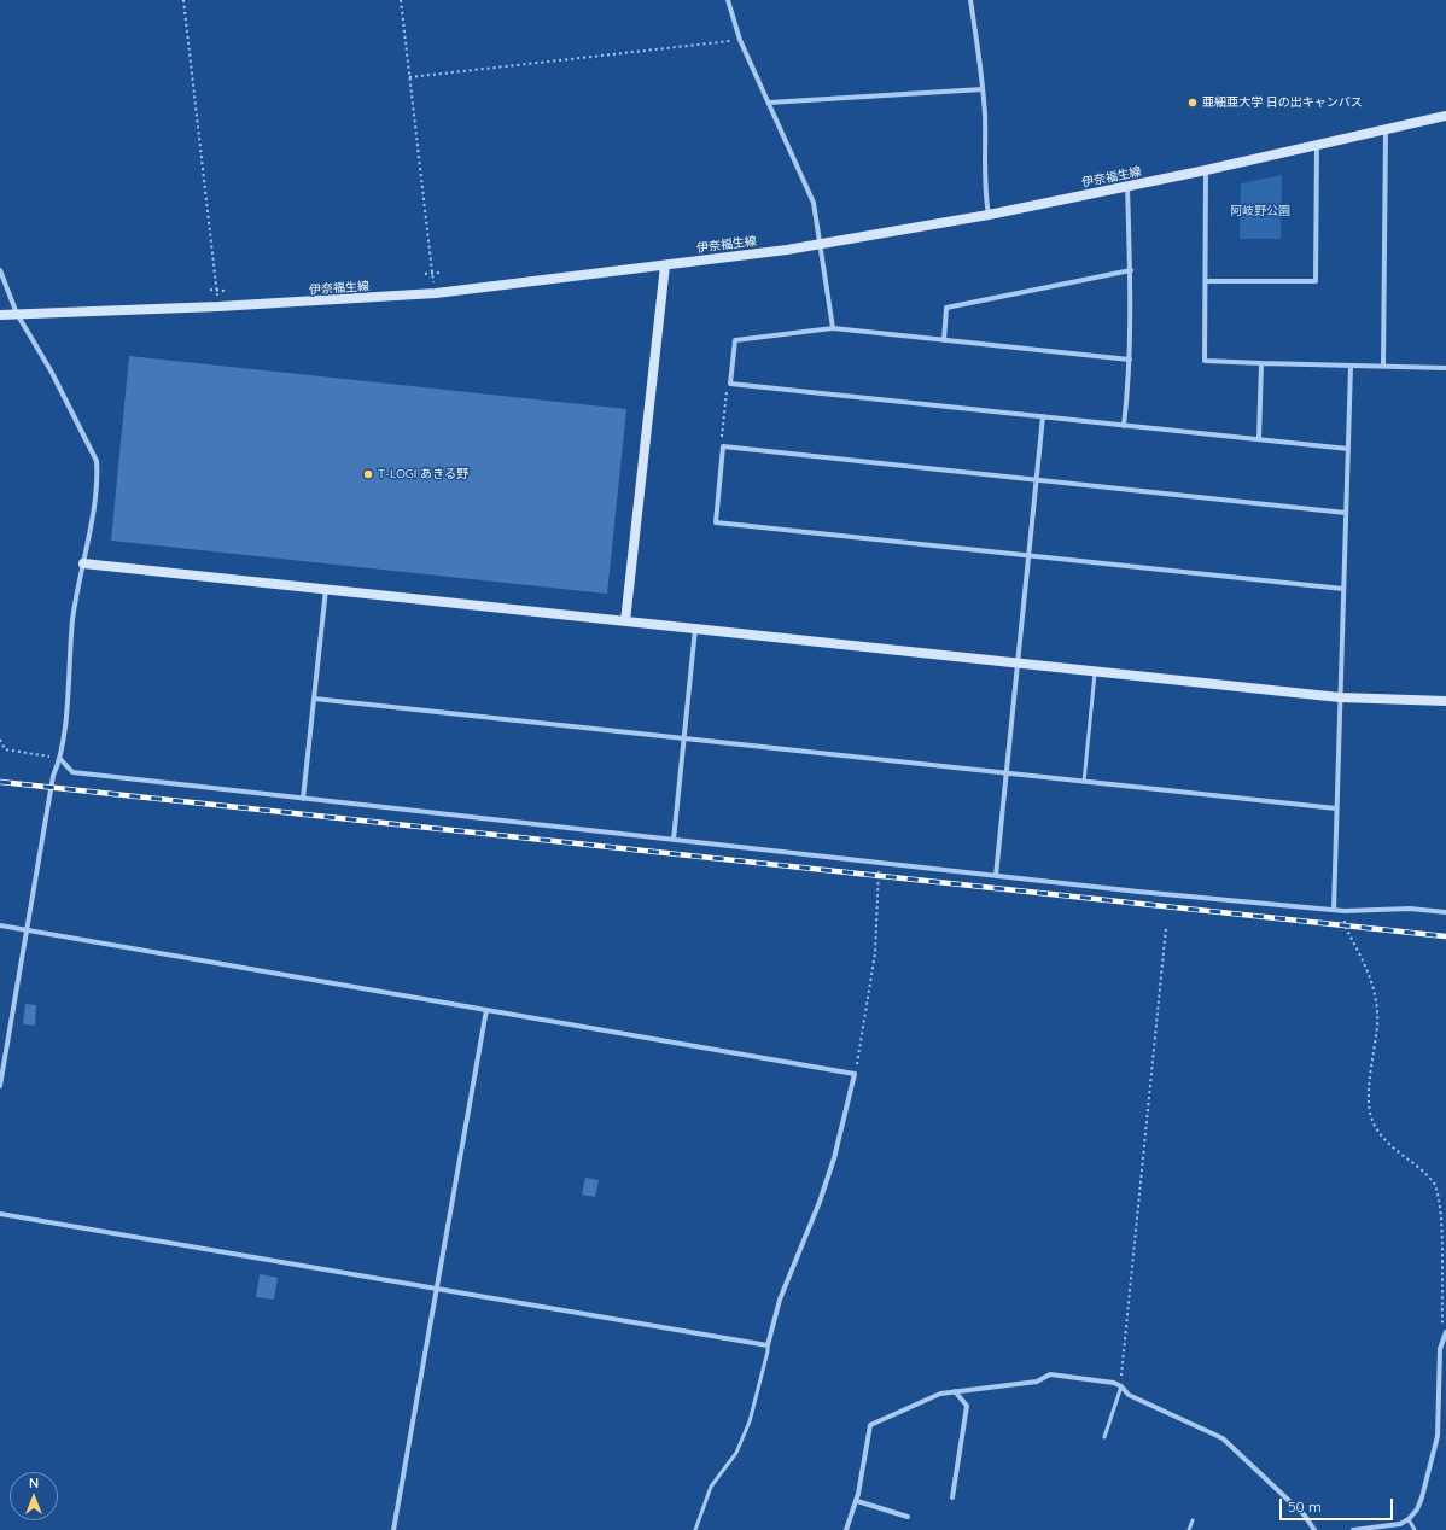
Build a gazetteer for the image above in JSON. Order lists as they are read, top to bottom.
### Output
{
  "streets": {
    "street": ["伊奈福生線"]
  },
  "parks": ["阿岐野公園"],
  "places": ["亜細亜大学 日の出キャンパス", "T-LOGI あきる野"],
  "scale_bar": "50 m",
  "north": "top"
}
